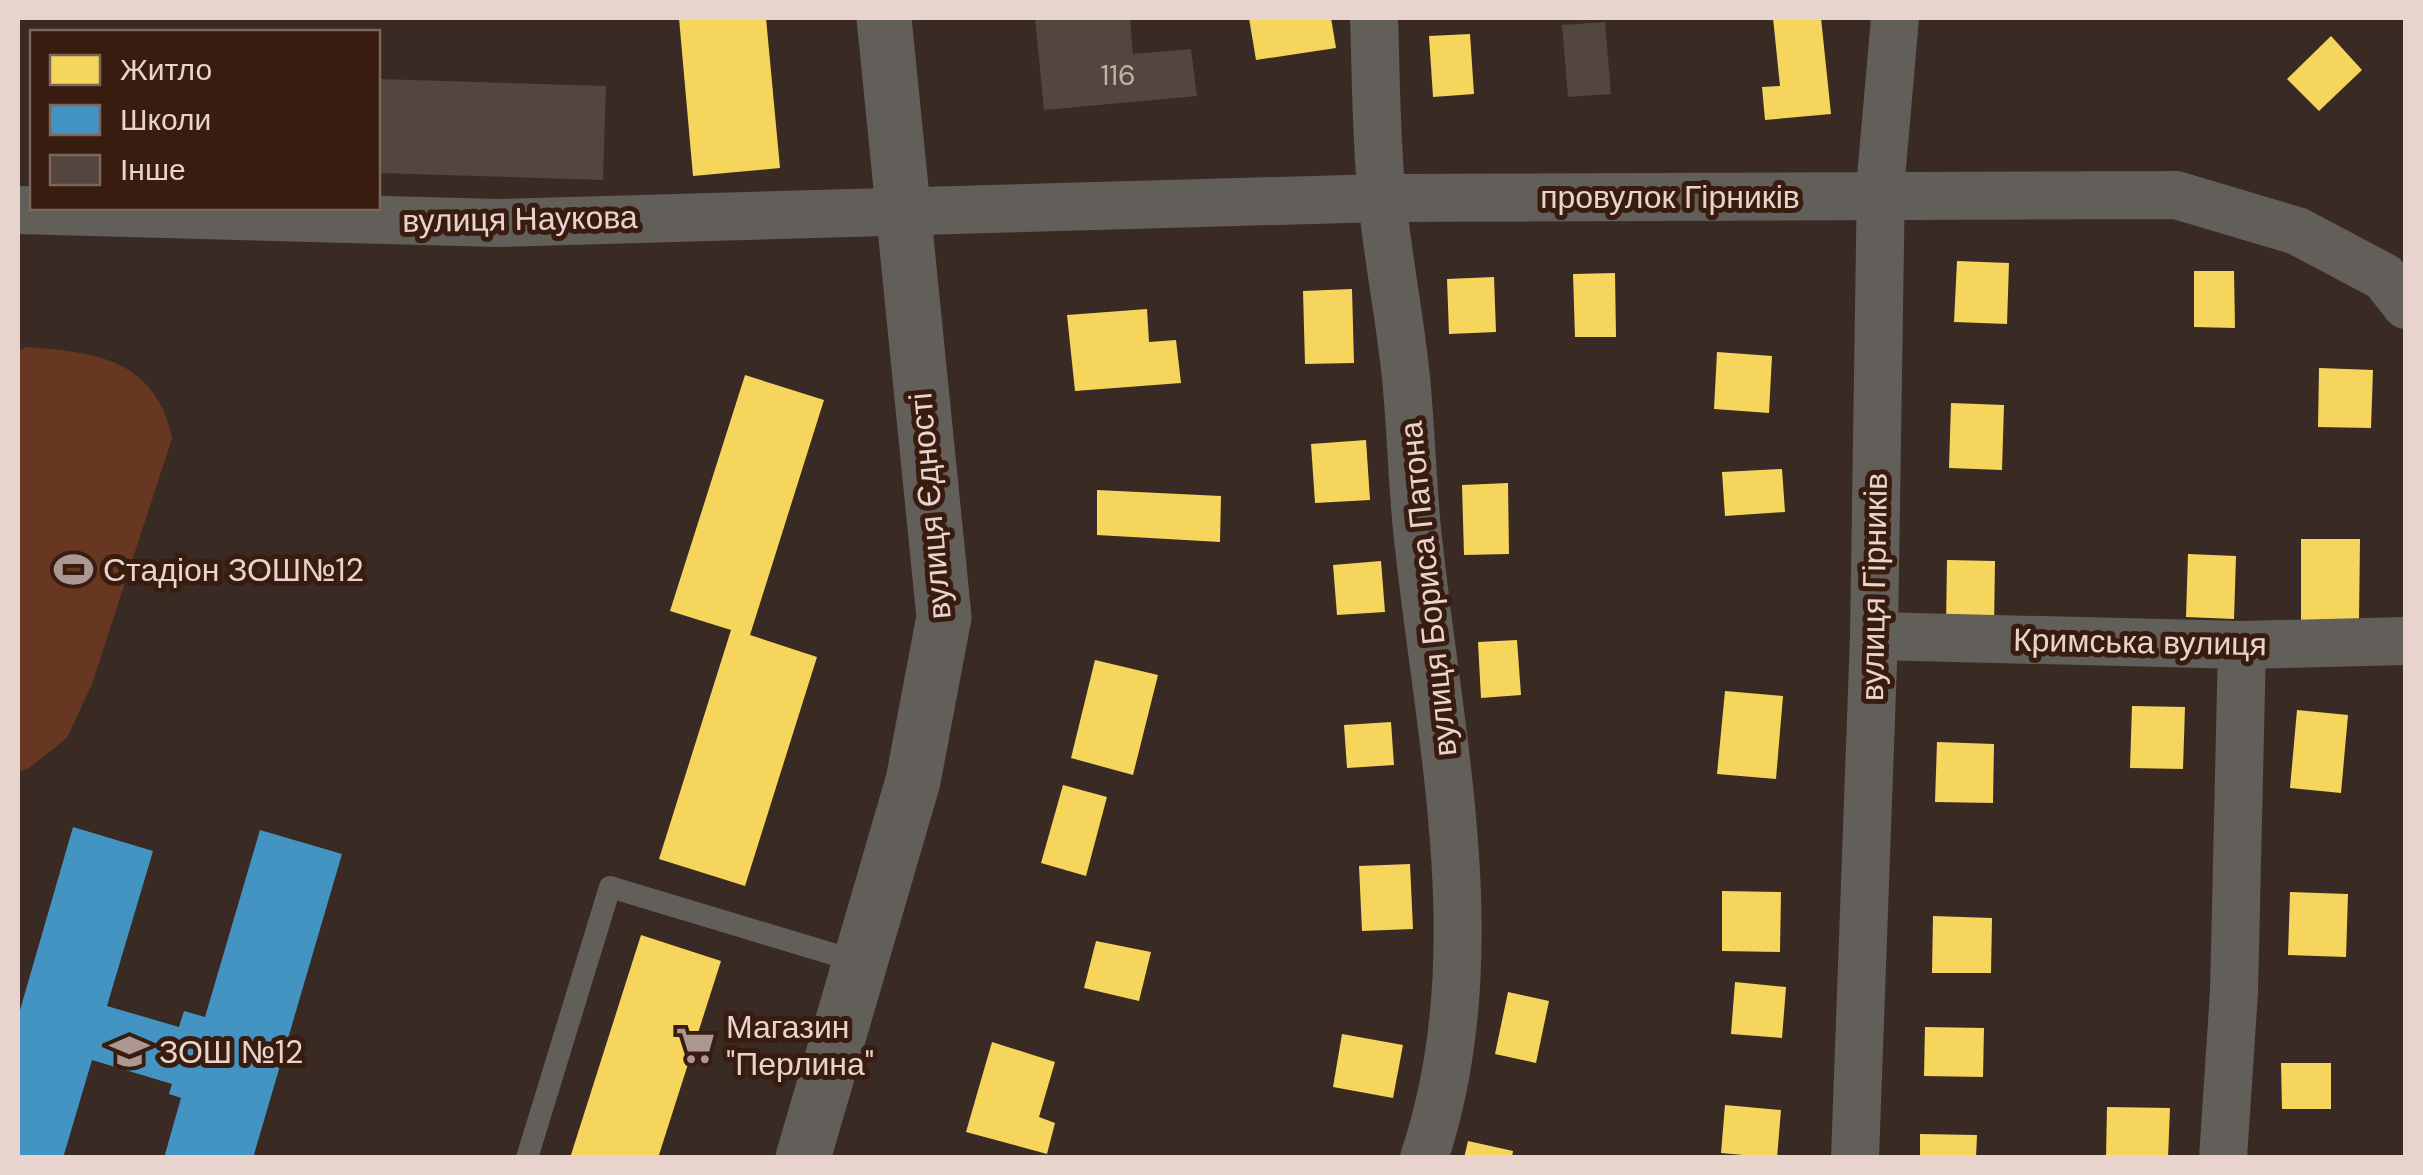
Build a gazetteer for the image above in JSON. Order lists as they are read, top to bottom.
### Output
{
  "streets": {
    "street": [
      "провулок Гірників",
      "вулиця Наукова",
      "вулиця Єдності",
      "вулиця Гірників",
      "вулиця Бориса Патона",
      "Кримська вулиця"
    ]
  },
  "crossings": [
    ["провулок Гірників", "вулиця Наукова"],
    ["провулок Гірників", "вулиця Єдності"],
    ["провулок Гірників", "вулиця Гірників"],
    ["провулок Гірників", "вулиця Бориса Патона"],
    ["вулиця Наукова", "вулиця Єдності"],
    ["вулиця Гірників", "Кримська вулиця"]
  ],
  "places": {
    "sports": ["Стадіон ЗОШ№12"],
    "supermarket": ["Магазин \"Перлина\""],
    "school or university": ["ЗОШ №12"]
  },
  "house_numbers": ["116"],
  "legend": ["Житло", "Школи", "Інше"]
}
